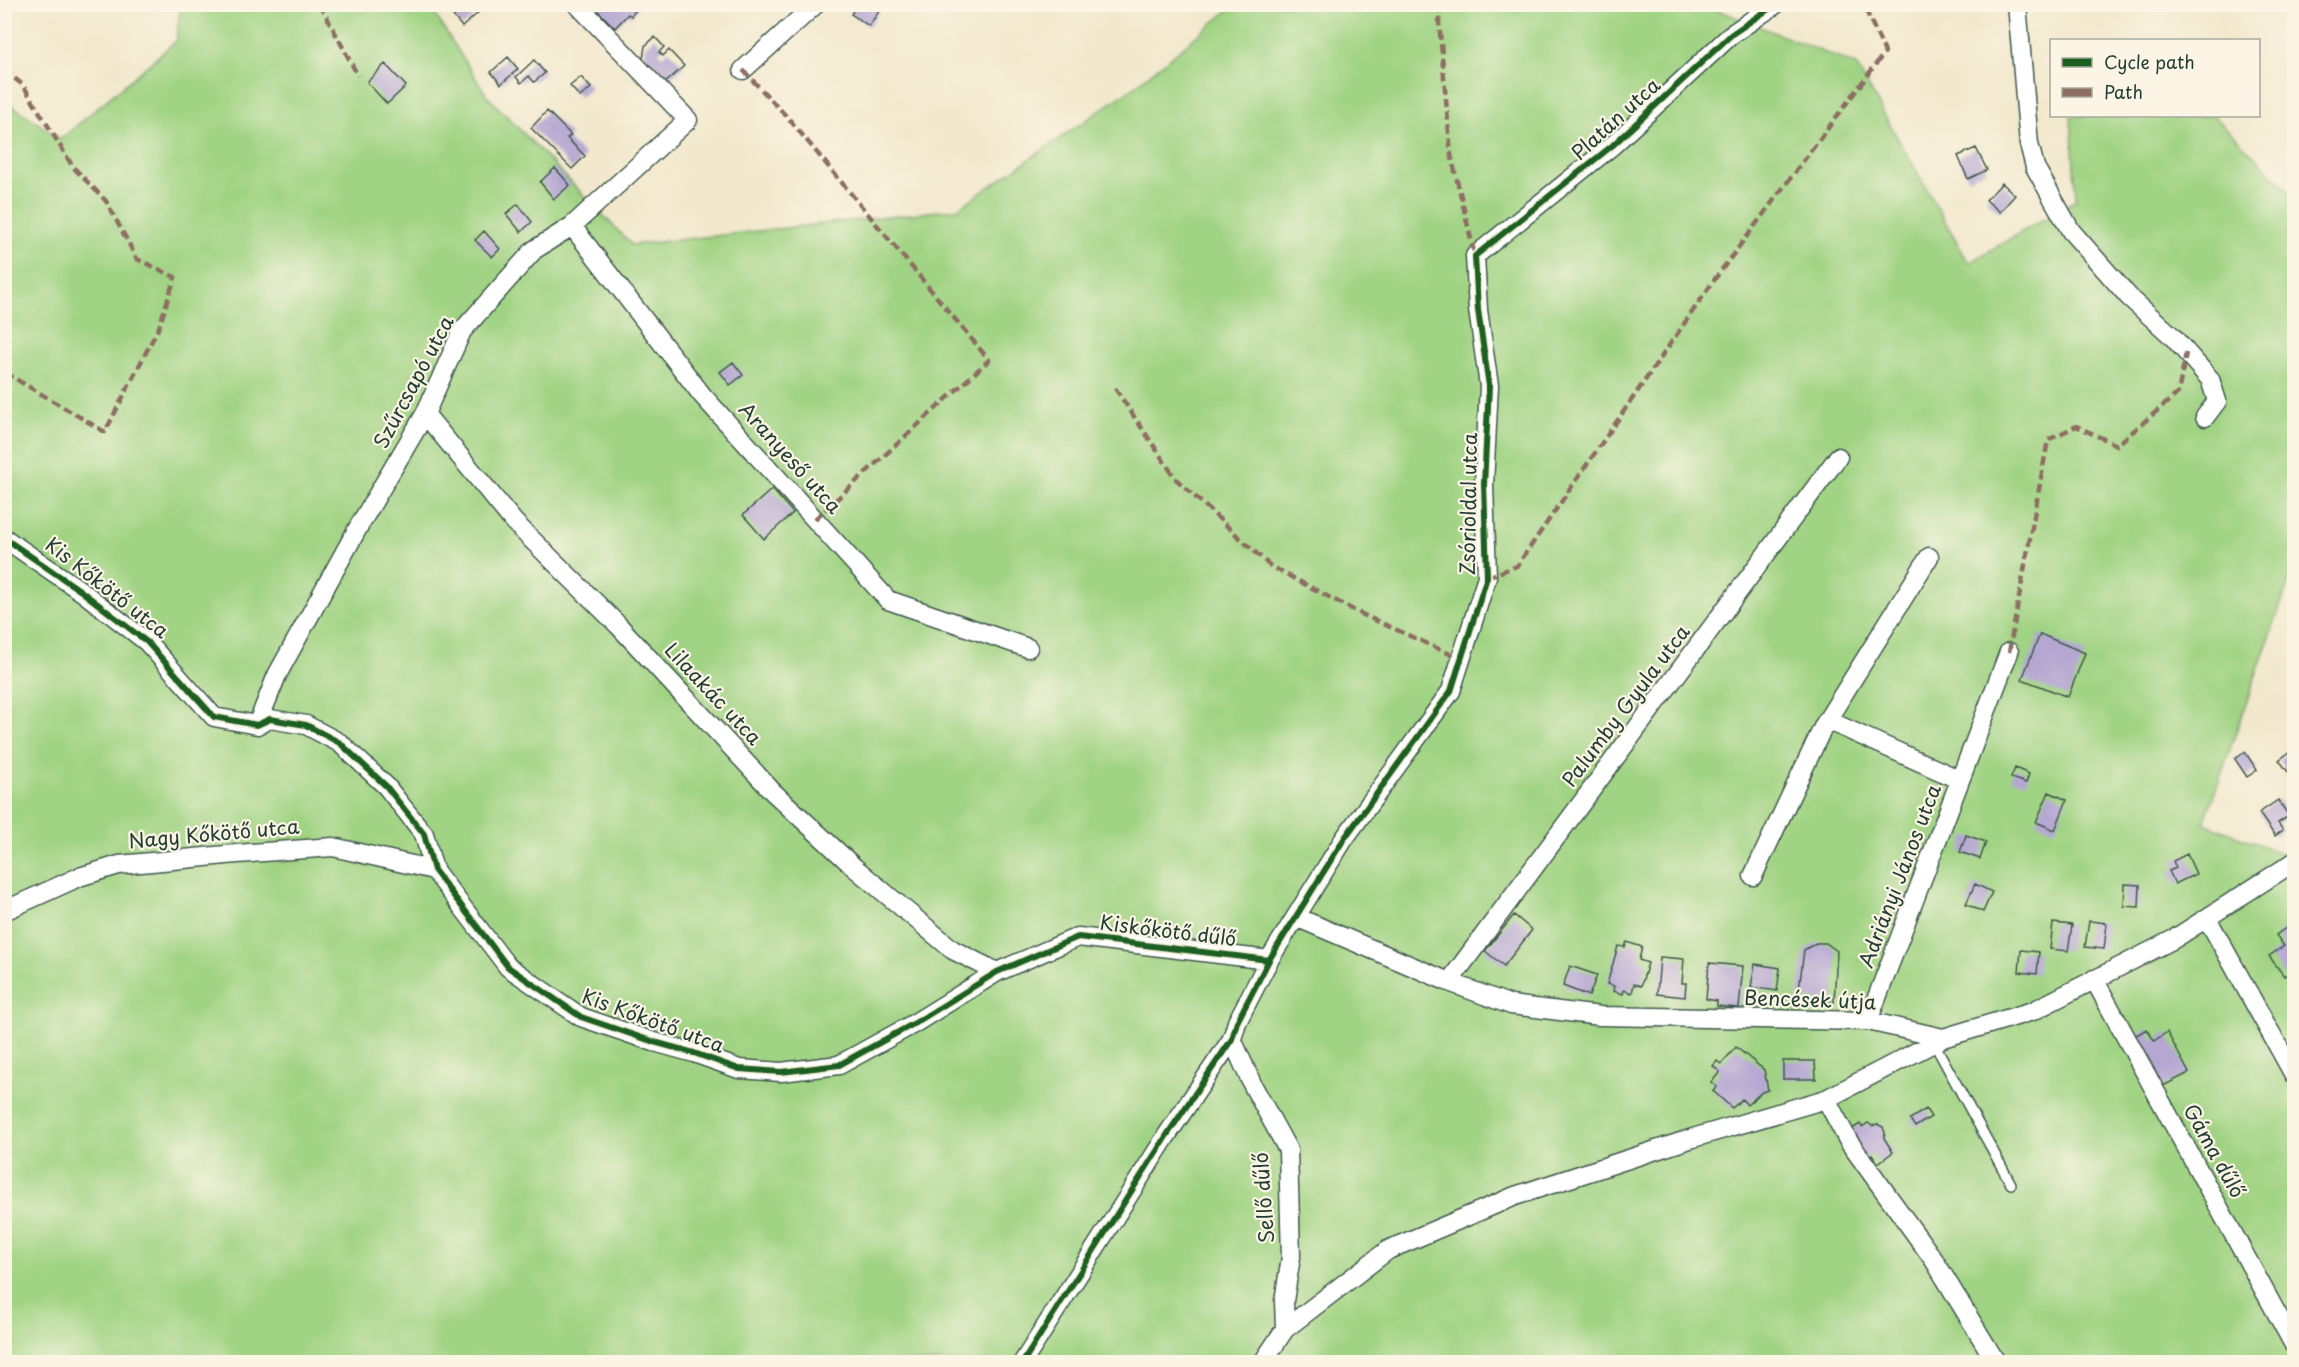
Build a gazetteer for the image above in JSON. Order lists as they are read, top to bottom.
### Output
{
  "streets": {
    "street": [
      "Platán utca",
      "Szűrcsapó utca",
      "Aranyeső utca",
      "Zsórioldal utca",
      "Kis Kőkötő utca",
      "Lilaakác utca",
      "Palumby Gyula utca",
      "Nagy Kőkötő utca",
      "Adriányi János utca",
      "Kiskőkötő dűlő",
      "Bencések útja",
      "Gáma dűlő",
      "Sellő dűlő"
    ]
  },
  "crossings": [
    ["Platán utca", "Zsórioldal utca"],
    ["Szűrcsapó utca", "Aranyeső utca"],
    ["Szűrcsapó utca", "Kis Kőkötő utca"],
    ["Szűrcsapó utca", "Lilaakác utca"],
    ["Zsórioldal utca", "Kiskőkötő dűlő"],
    ["Zsórioldal utca", "Bencések útja"],
    ["Zsórioldal utca", "Sellő dűlő"],
    ["Kis Kőkötő utca", "Lilaakác utca"],
    ["Kis Kőkötő utca", "Nagy Kőkötő utca"],
    ["Kis Kőkötő utca", "Kiskőkötő dűlő"],
    ["Lilaakác utca", "Kiskőkötő dűlő"],
    ["Palumby Gyula utca", "Bencések útja"],
    ["Adriányi János utca", "Bencések útja"],
    ["Bencések útja", "Gáma dűlő"]
  ],
  "legend": ["Cycle path", "Path"]
}
